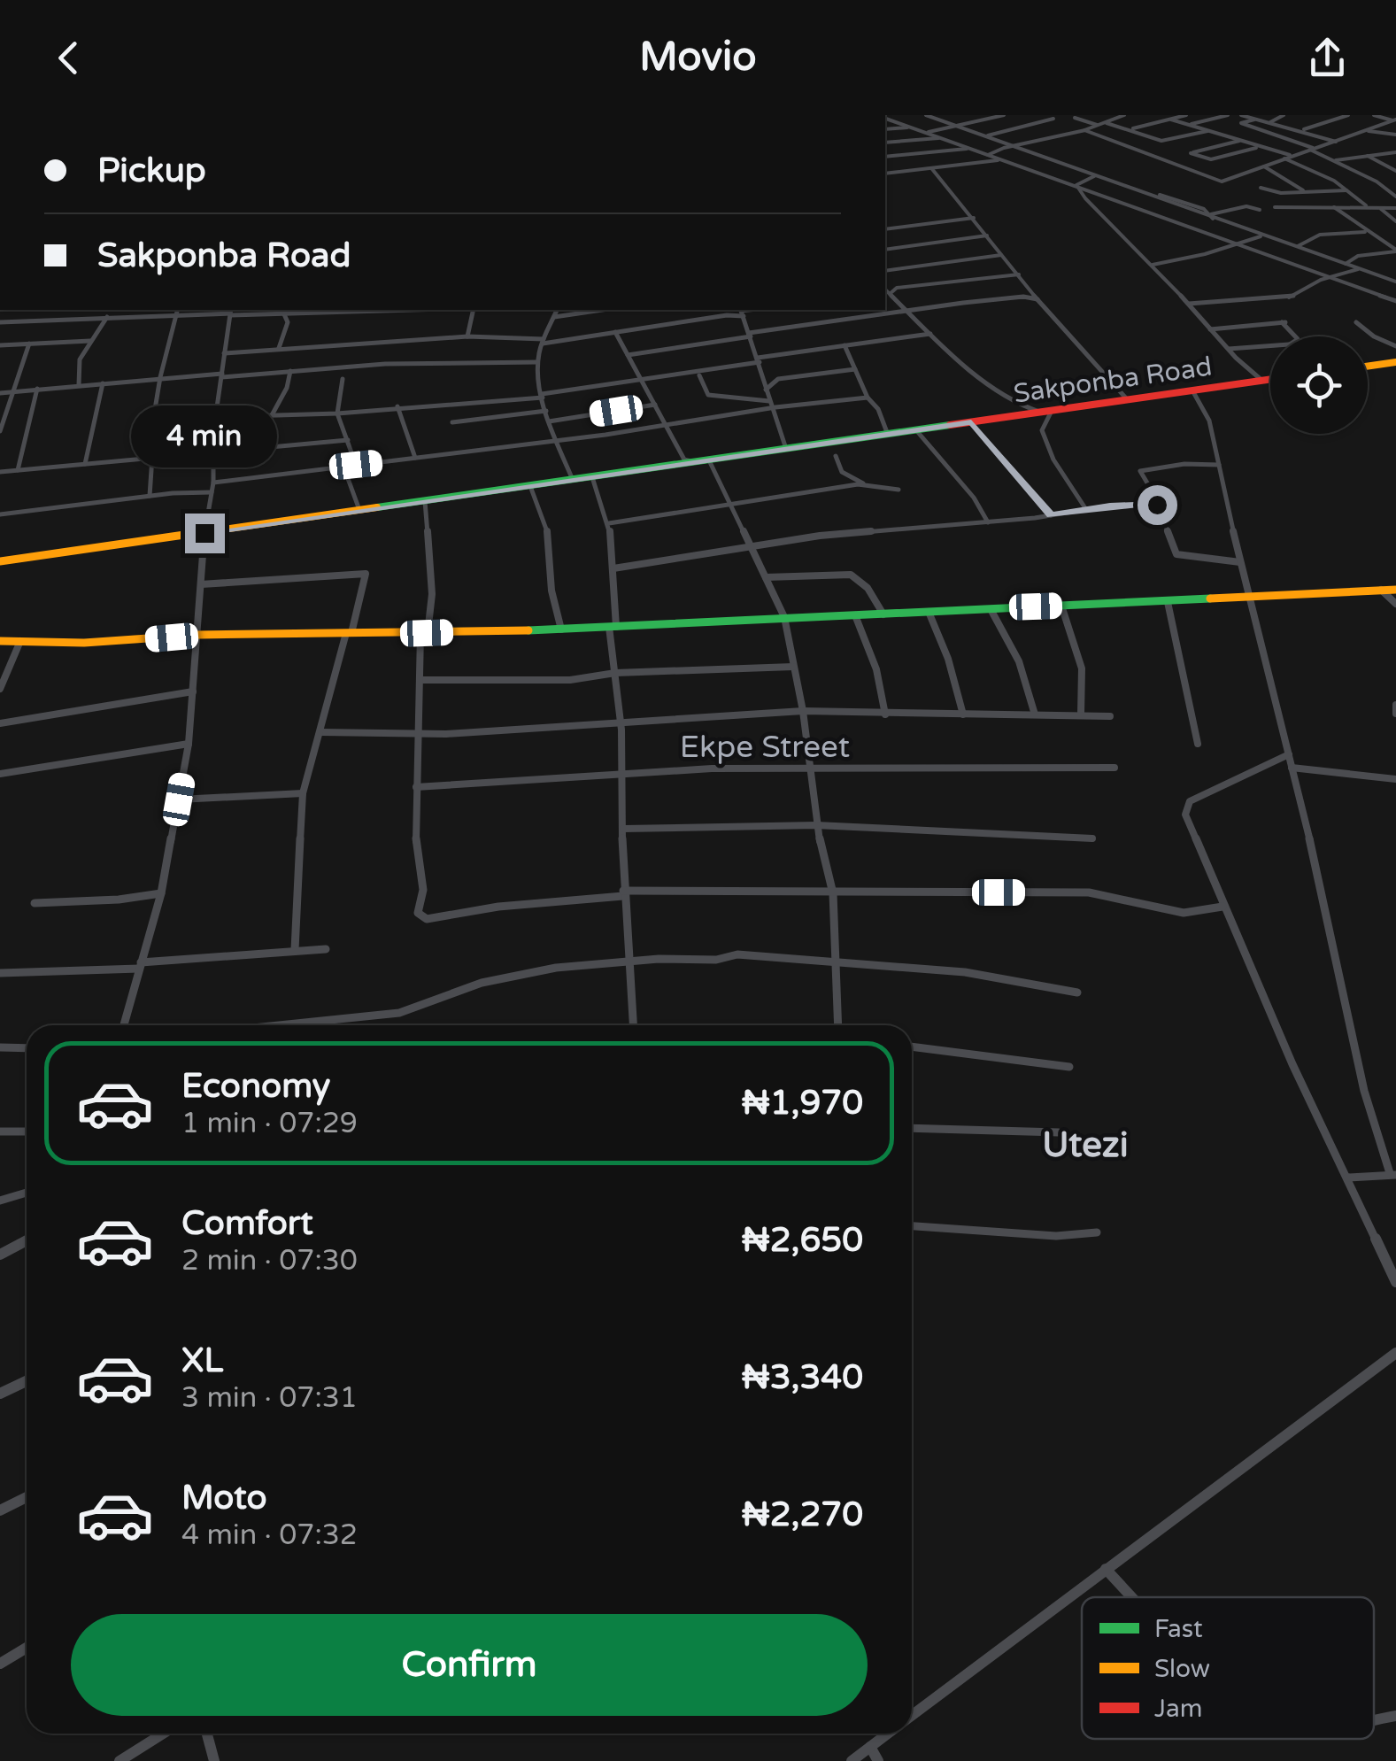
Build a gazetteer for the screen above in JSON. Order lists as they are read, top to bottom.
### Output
{
  "streets": {
    "main road": ["Sakponba Road"],
    "street": ["Ekpe Street"]
  },
  "districts": ["Utezi"],
  "legend": ["Fast", "Slow", "Jam"],
  "page": {
    "header": "Movio",
    "banner": ["Pickup", "Sakponba Road"],
    "bubble": "4 min",
    "list": [
      {
        "name": "Economy",
        "note": "1 min · 07:29",
        "value": "₦1,970"
      },
      {
        "name": "Comfort",
        "note": "2 min · 07:30",
        "value": "₦2,650"
      },
      {
        "name": "XL",
        "note": "3 min · 07:31",
        "value": "₦3,340"
      },
      {
        "name": "Moto",
        "note": "4 min · 07:32",
        "value": "₦2,270"
      }
    ],
    "buttons": "Confirm"
  }
}
